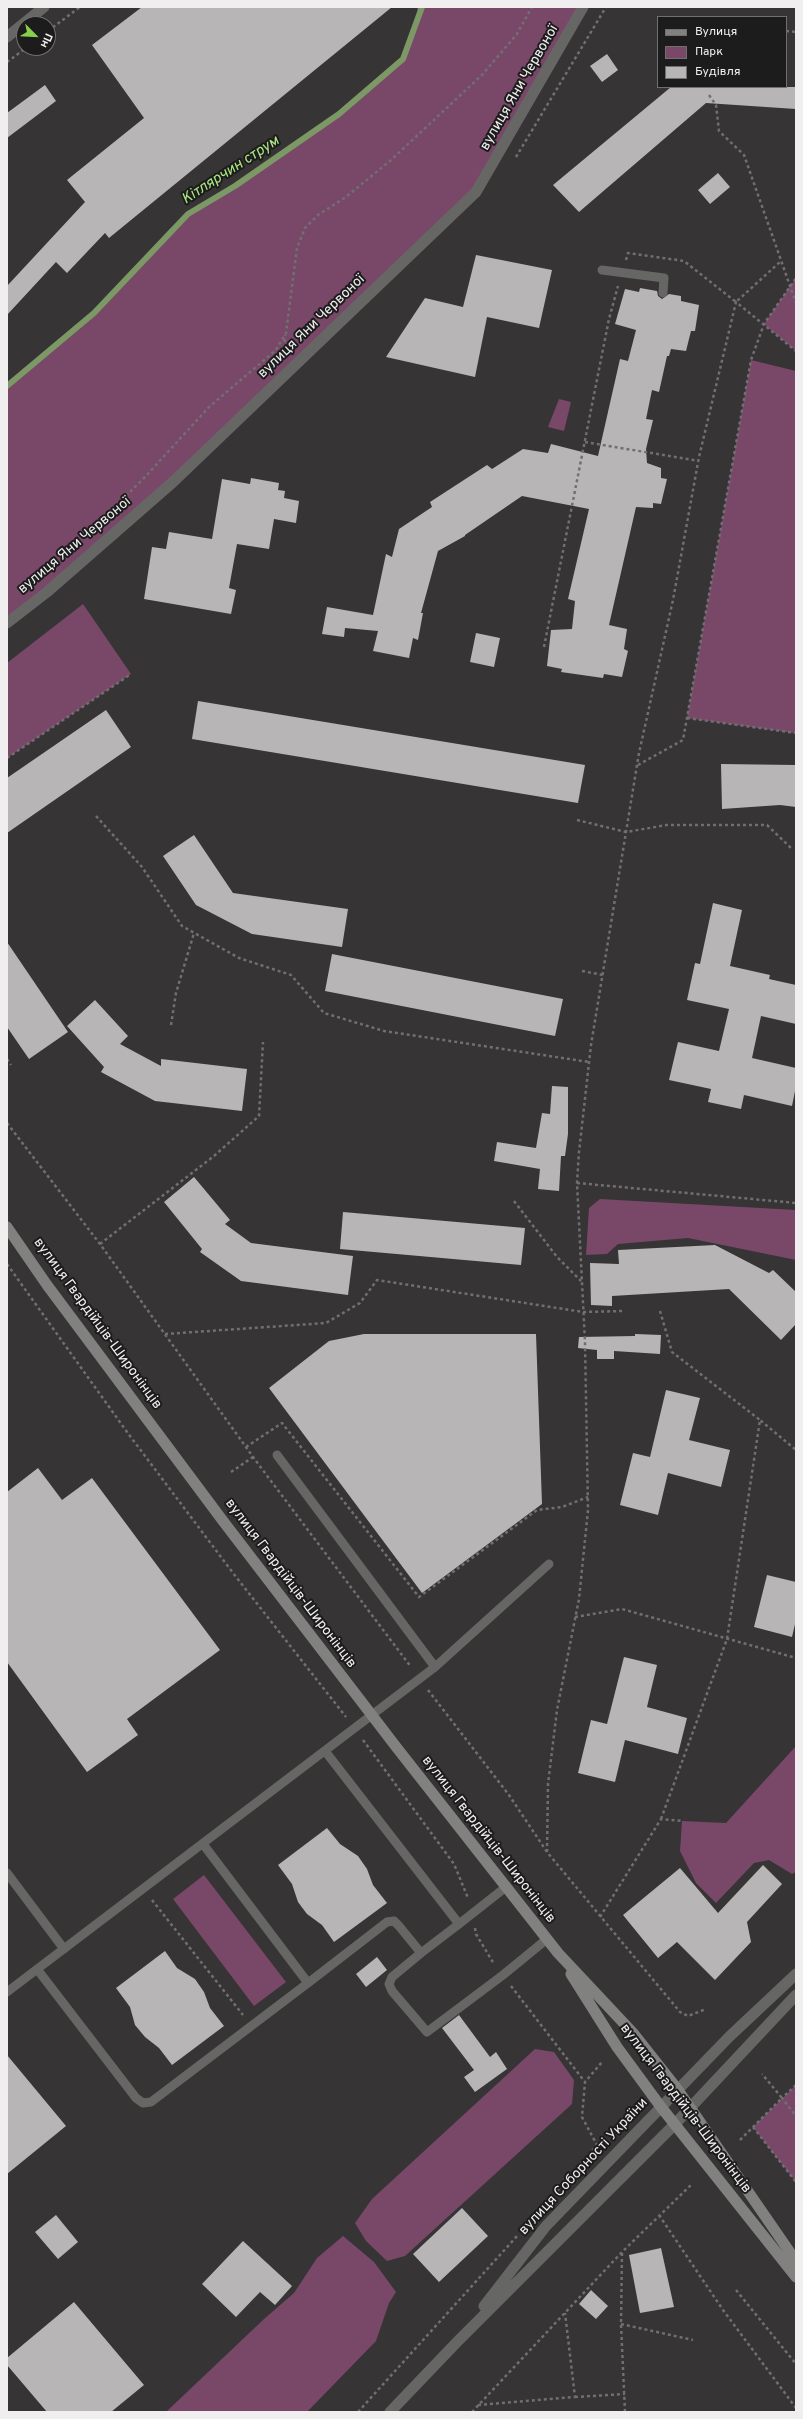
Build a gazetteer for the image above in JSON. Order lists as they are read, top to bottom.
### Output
{
  "streets": {
    "main road": ["вулиця Гвардійців-Широнінців"],
    "street": ["вулиця Яни Червоної", "вулиця Соборності України"]
  },
  "crossings": [
    ["вулиця Гвардійців-Широнінців", "вулиця Соборності України"]
  ],
  "water": ["Кітлярчин струм"],
  "legend": ["Вулиця", "Парк", "Будівля"],
  "north": "bottom right"
}
